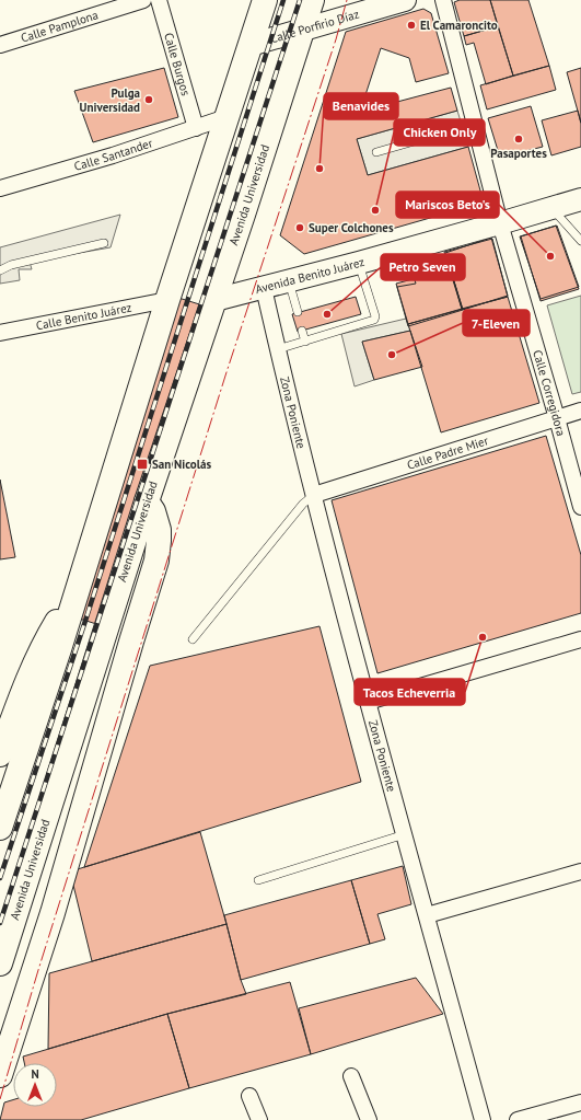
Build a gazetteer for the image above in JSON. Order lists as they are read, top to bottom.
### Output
{
  "streets": {
    "highway": ["Avenida Universidad"],
    "street": [
      "Calle Porfirio Díaz",
      "Calle Pamplona",
      "Calle Burgos",
      "Calle Santander",
      "Avenida Benito Juárez",
      "Calle Benito Juárez",
      "Calle Corregidora",
      "Zona Poniente",
      "Calle Padre Mier"
    ]
  },
  "crossings": [
    ["Calle Porfirio Díaz", "Avenida Universidad"],
    ["Calle Burgos", "Calle Santander"],
    ["Avenida Universidad", "Avenida Benito Juárez"],
    ["Avenida Benito Juárez", "Calle Corregidora"],
    ["Avenida Benito Juárez", "Zona Poniente"],
    ["Calle Corregidora", "Calle Padre Mier"],
    ["Zona Poniente", "Calle Padre Mier"]
  ],
  "places": {
    "other": [
      "El Camaroncito",
      "Pulga Universidad",
      "Pasaportes",
      "Benavides",
      "Chicken Only",
      "Super Colchones",
      "Mariscos Beto's",
      "Petro Seven",
      "7-Eleven",
      "Tacos Echeverria"
    ],
    "transit": ["San Nicolás"]
  },
  "north": "top"
}
